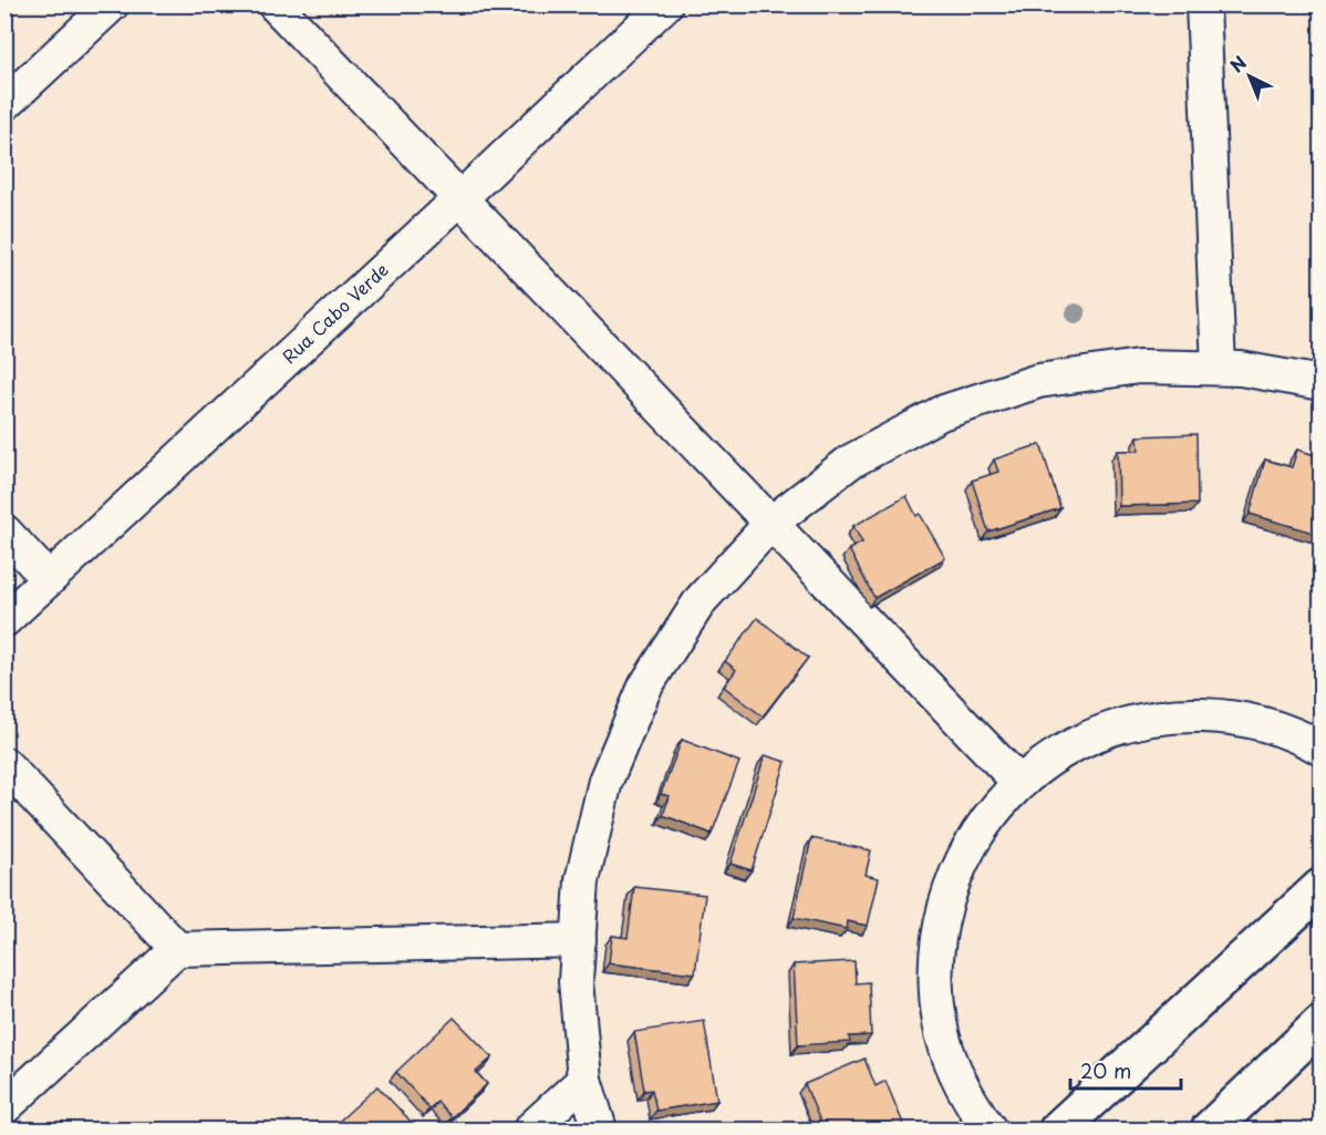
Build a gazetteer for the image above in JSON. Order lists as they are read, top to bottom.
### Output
{
  "streets": {
    "street": ["Rua Cabo Verde"]
  },
  "scale_bar": "20 m",
  "north": "top left"
}
